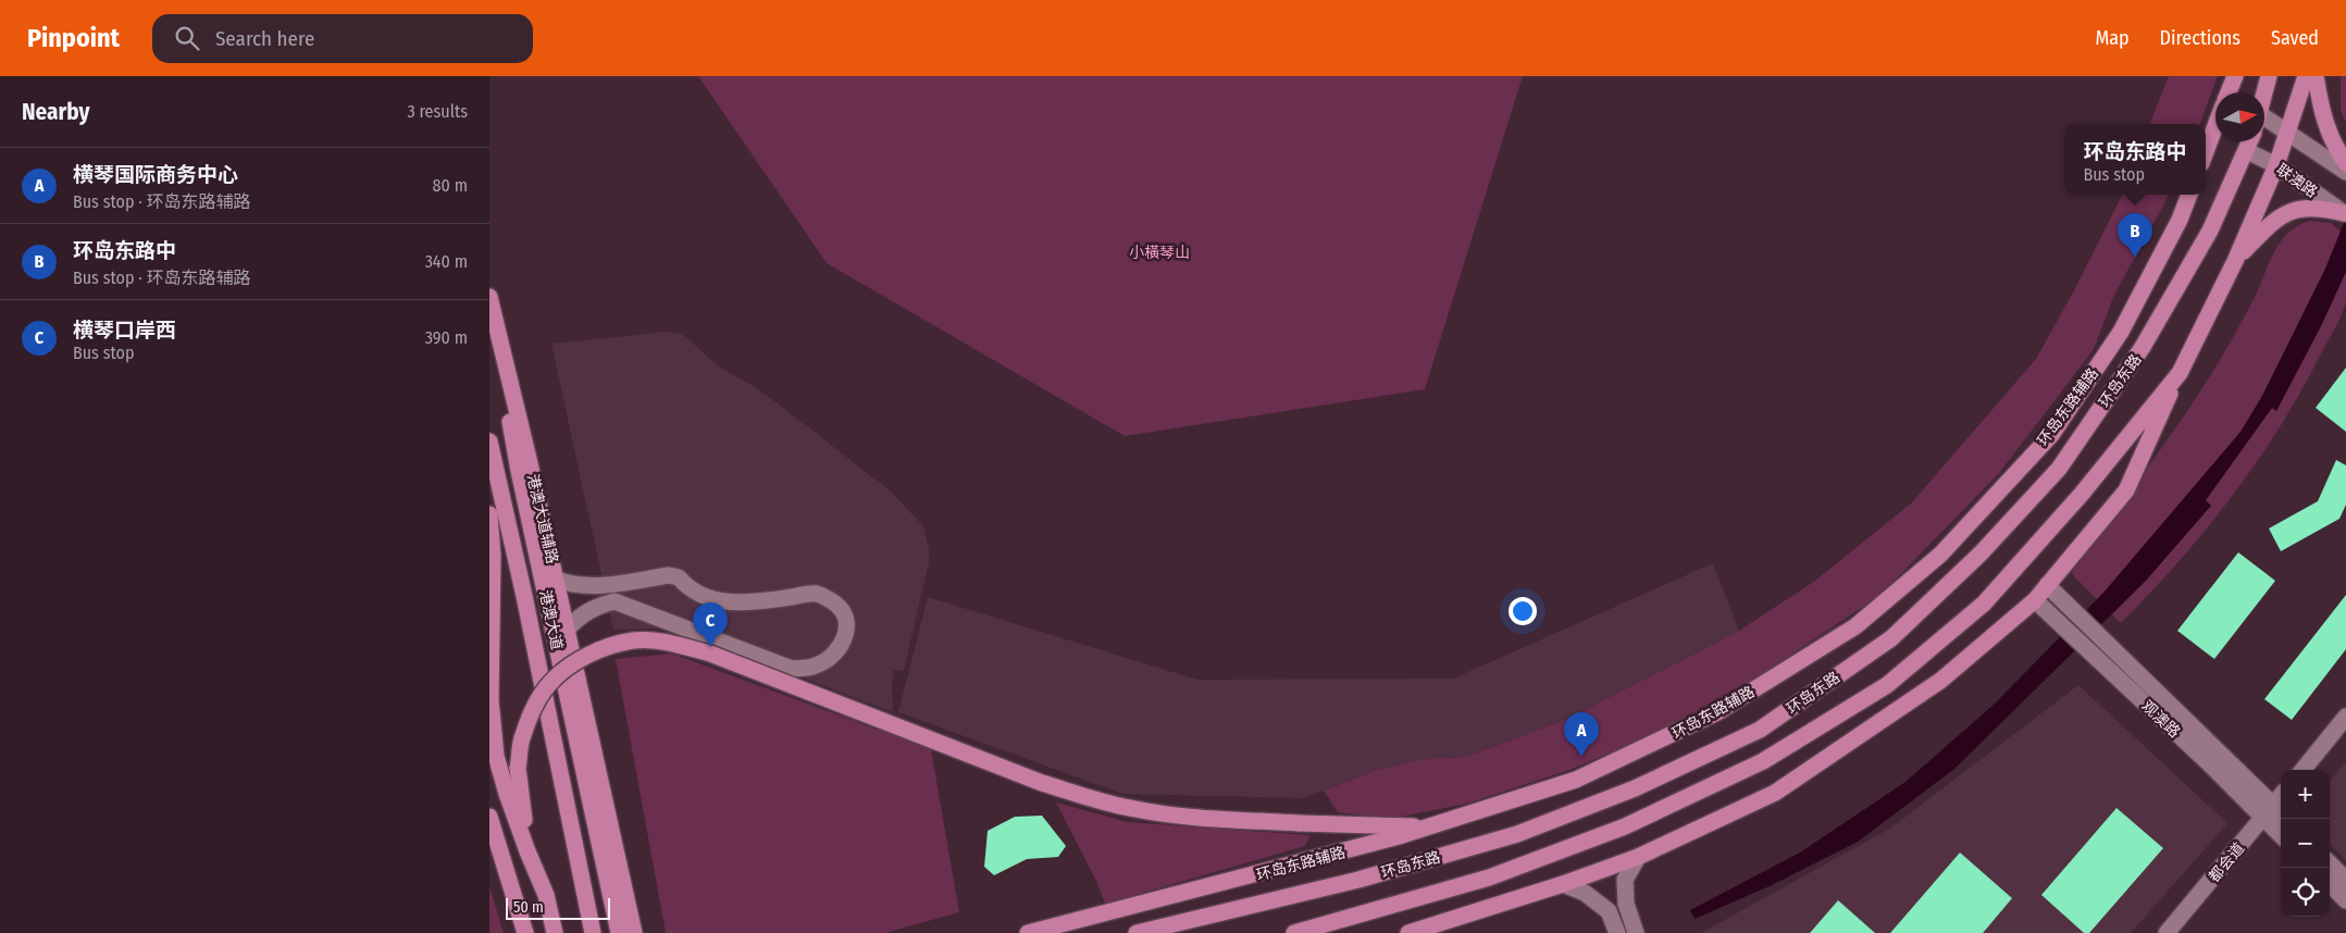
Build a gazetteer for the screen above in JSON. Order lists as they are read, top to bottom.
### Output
{
  "streets": {
    "main road": [
      "环岛东路",
      "环岛东路辅路",
      "港澳大道辅路",
      "港澳大道"
    ],
    "street": ["联澳路", "观澳路", "都会道"]
  },
  "crossings": [
    ["联澳路", "环岛东路"],
    ["港澳大道辅路", "港澳大道"],
    ["观澳路", "都会道"]
  ],
  "parks": ["小橫琴山"],
  "scale_bar": "50 m",
  "north": "right",
  "page": {
    "header": "Pinpoint",
    "search": "Search here",
    "nav": ["Map", "Directions", "Saved"],
    "heading": ["Nearby", "3 results"],
    "popup": ["环岛东路中", "Bus stop"],
    "list": [
      {
        "mark": "A",
        "name": "横琴国际商务中心",
        "note": "Bus stop · 环岛东路辅路",
        "value": "80 m"
      },
      {
        "mark": "B",
        "name": "环岛东路中",
        "note": "Bus stop · 环岛东路辅路",
        "value": "340 m"
      },
      {
        "mark": "C",
        "name": "横琴口岸西",
        "note": "Bus stop",
        "value": "390 m"
      }
    ],
    "pins": ["B", "C", "A"],
    "map_buttons": ["+", "−"],
    "scale": "50 m"
  }
}
